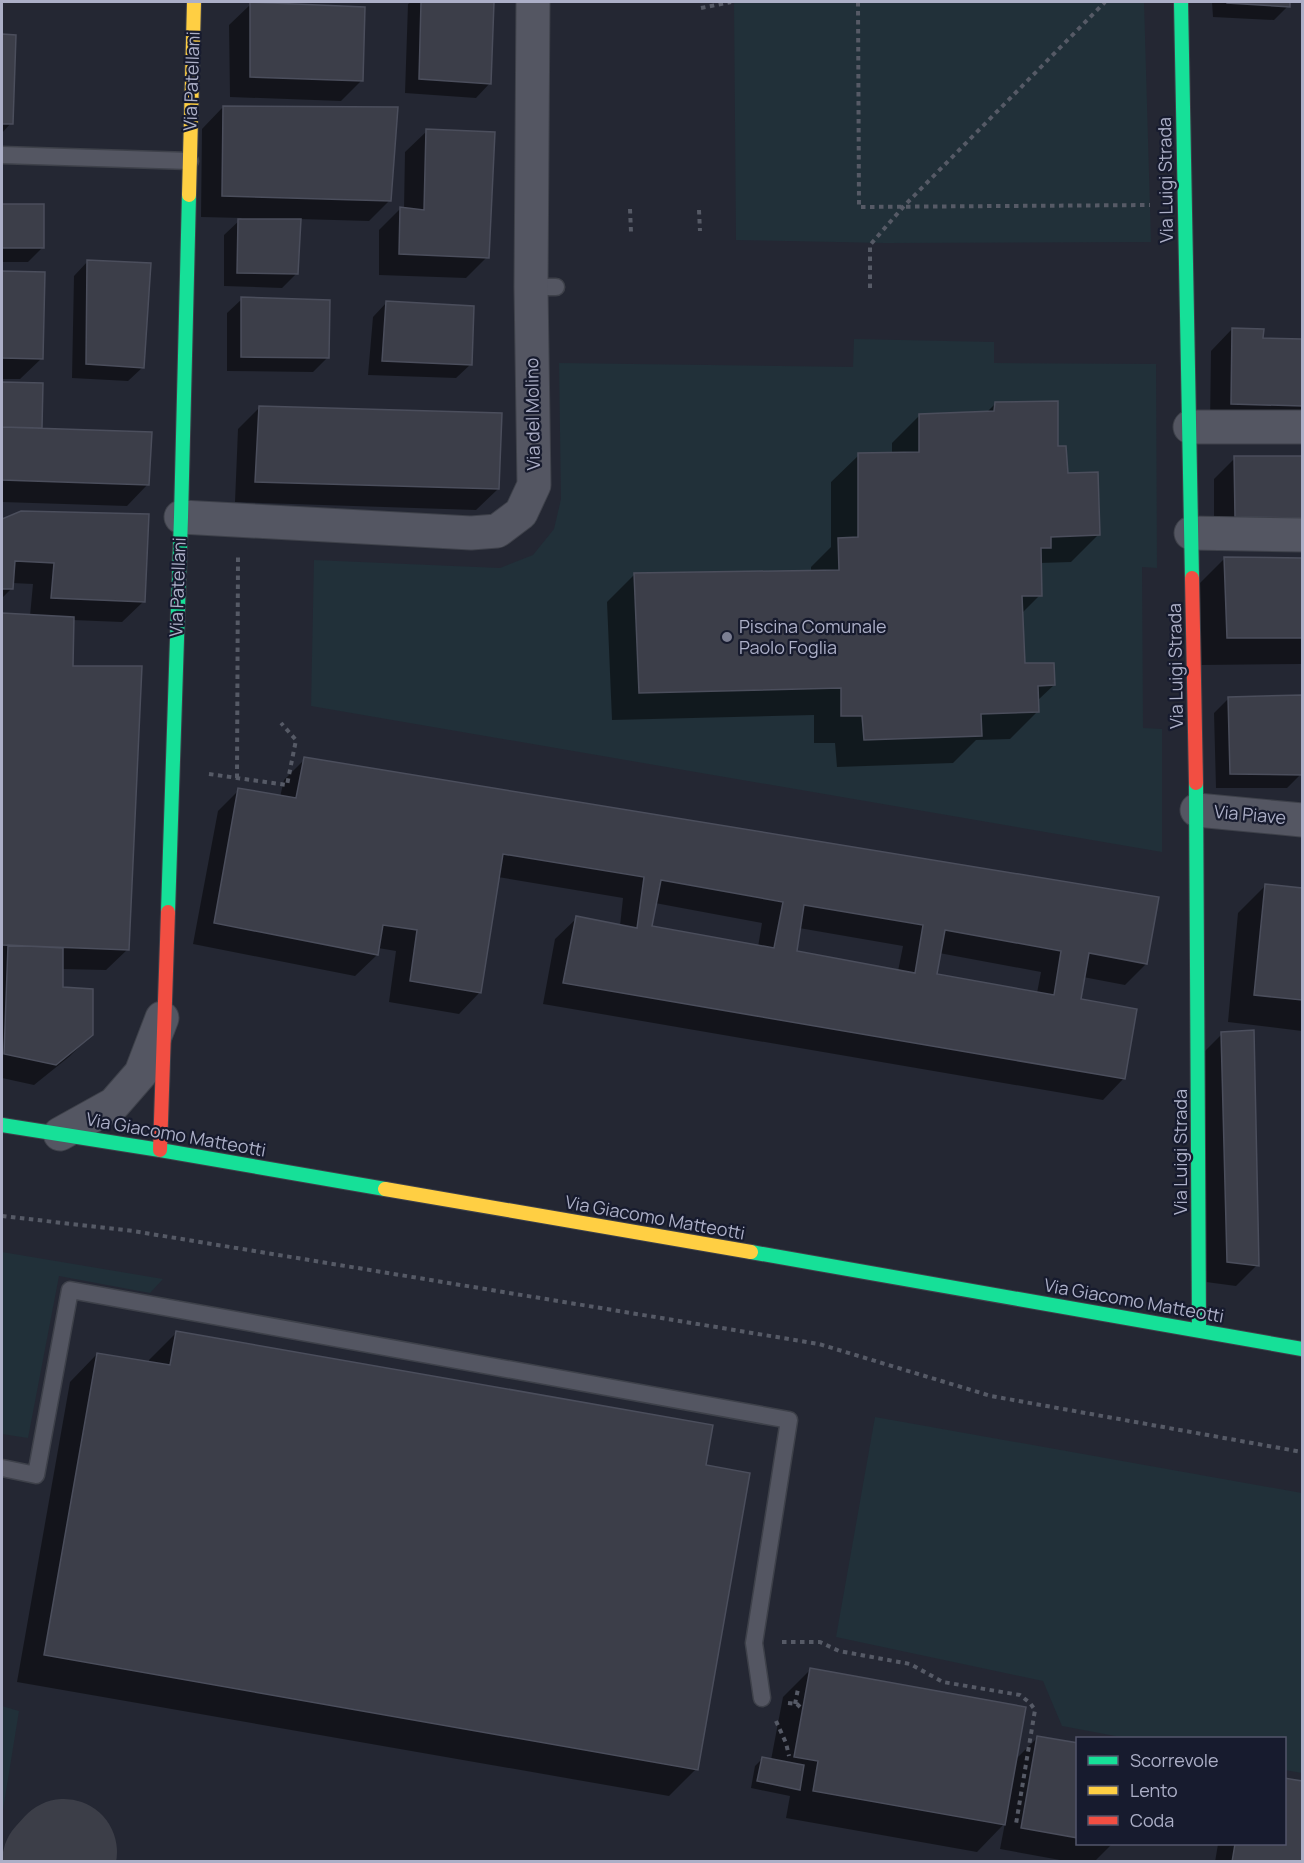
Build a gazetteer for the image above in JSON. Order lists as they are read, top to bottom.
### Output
{
  "streets": {
    "street": [
      "Via Patellani",
      "Via Luigi Strada",
      "Via del Molino",
      "Via Piave",
      "Via Giacomo Matteotti"
    ]
  },
  "crossings": [
    ["Via Patellani", "Via del Molino"],
    ["Via Patellani", "Via Giacomo Matteotti"],
    ["Via Luigi Strada", "Via Piave"],
    ["Via Luigi Strada", "Via Giacomo Matteotti"]
  ],
  "places": ["Piscina Comunale Paolo Foglia"],
  "legend": ["Scorrevole", "Lento", "Coda"]
}
